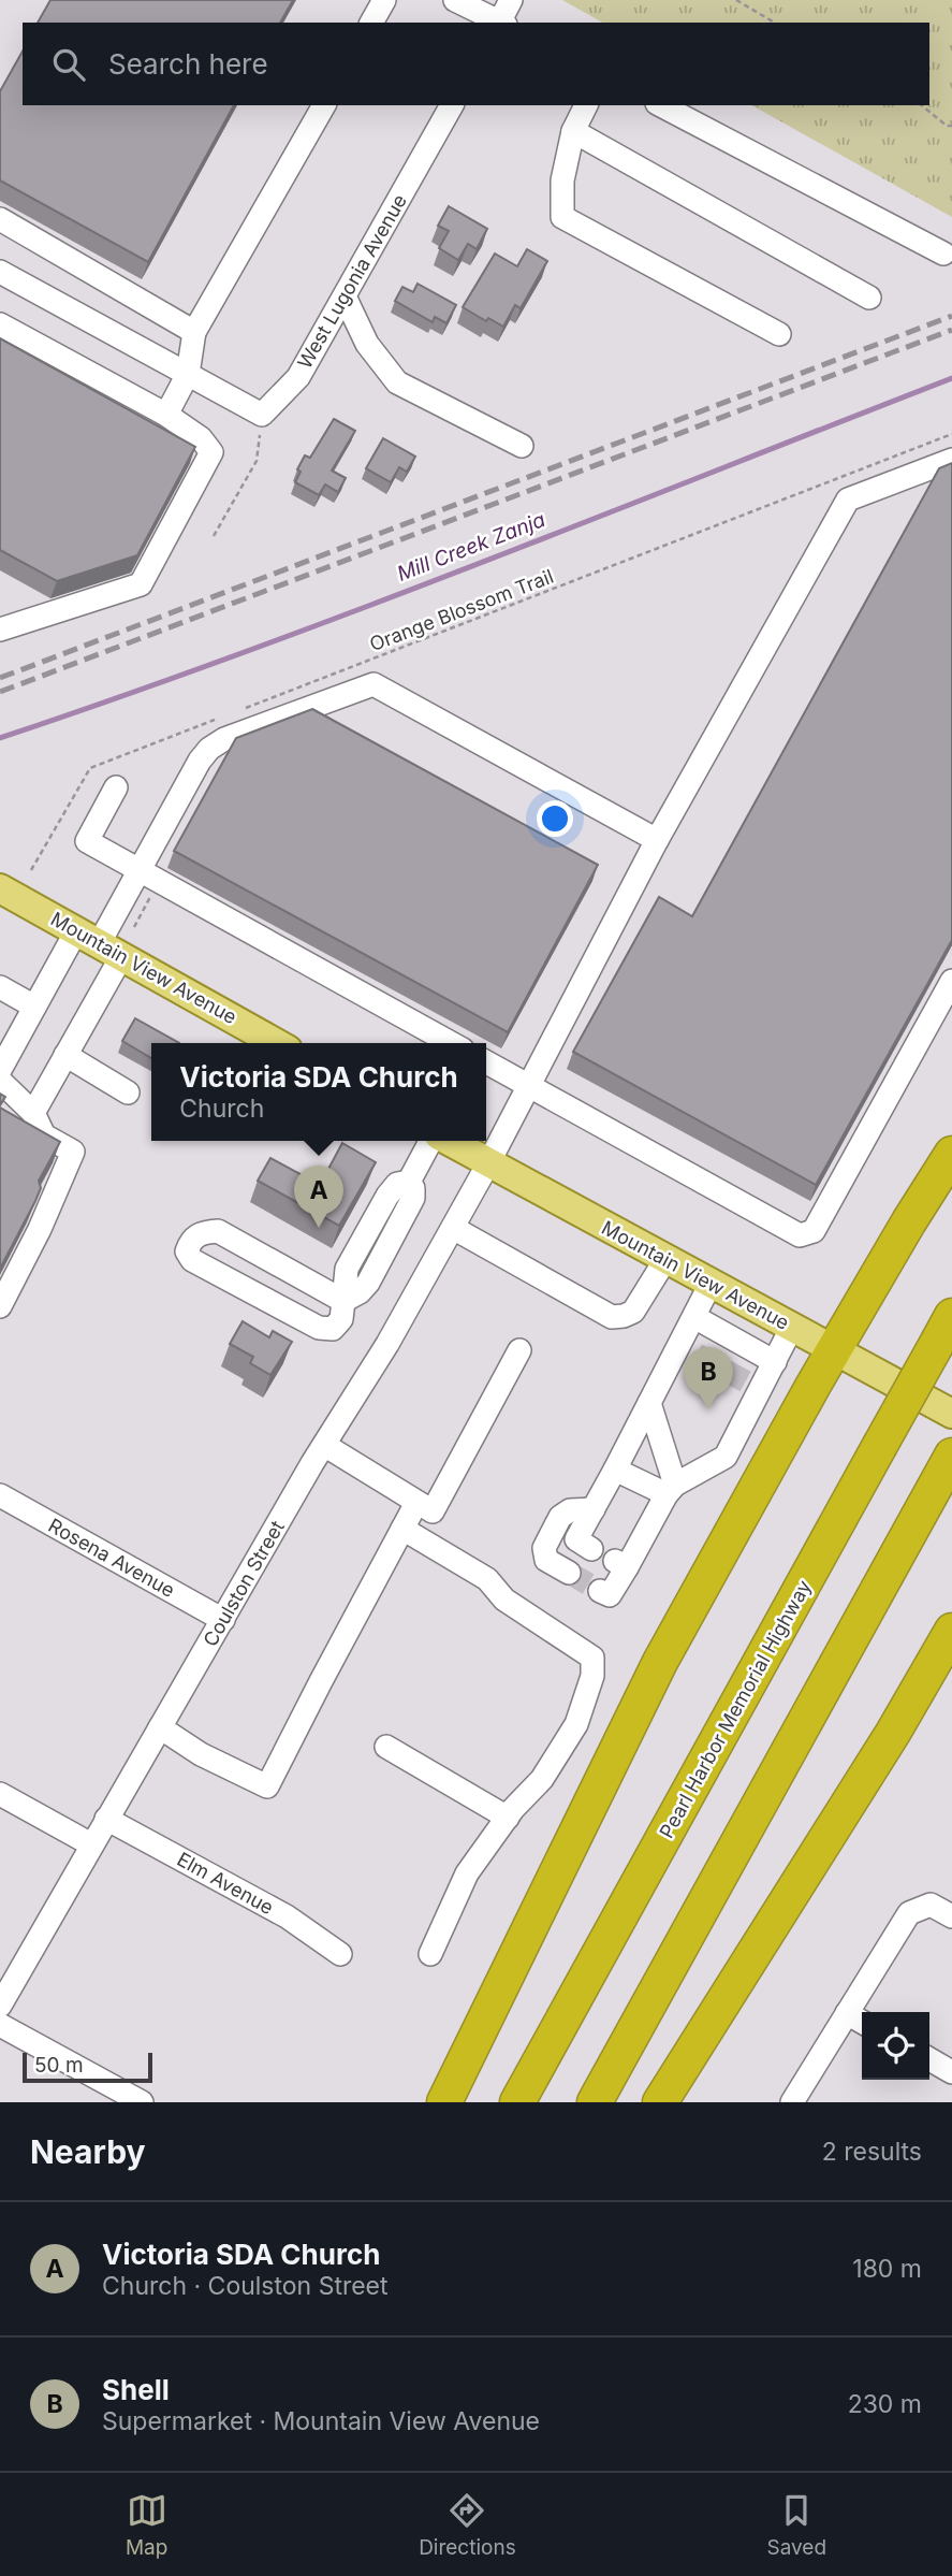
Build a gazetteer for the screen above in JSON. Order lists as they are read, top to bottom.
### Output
{
  "streets": {
    "highway": ["Pearl Harbor Memorial Highway"],
    "main road": ["Mountain View Avenue"],
    "street": [
      "West Lugonia Avenue",
      "Rosena Avenue",
      "Coulston Street",
      "Elm Avenue"
    ],
    "path": ["Orange Blossom Trail"]
  },
  "crossings": [
    ["Mountain View Avenue", "Coulston Street"],
    ["Rosena Avenue", "Coulston Street"],
    ["Coulston Street", "Elm Avenue"]
  ],
  "water": ["Mill Creek Zanja"],
  "scale_bar": "50 m",
  "page": {
    "search": "Search here",
    "popup": ["Victoria SDA Church", "Church"],
    "pins": ["A", "B"],
    "scale": "50 m",
    "heading": ["Nearby", "2 results"],
    "list": [
      {
        "mark": "A",
        "name": "Victoria SDA Church",
        "note": "Church · Coulston Street",
        "value": "180 m"
      },
      {
        "mark": "B",
        "name": "Shell",
        "note": "Supermarket · Mountain View Avenue",
        "value": "230 m"
      }
    ],
    "nav": ["Map", "Directions", "Saved"]
  }
}
